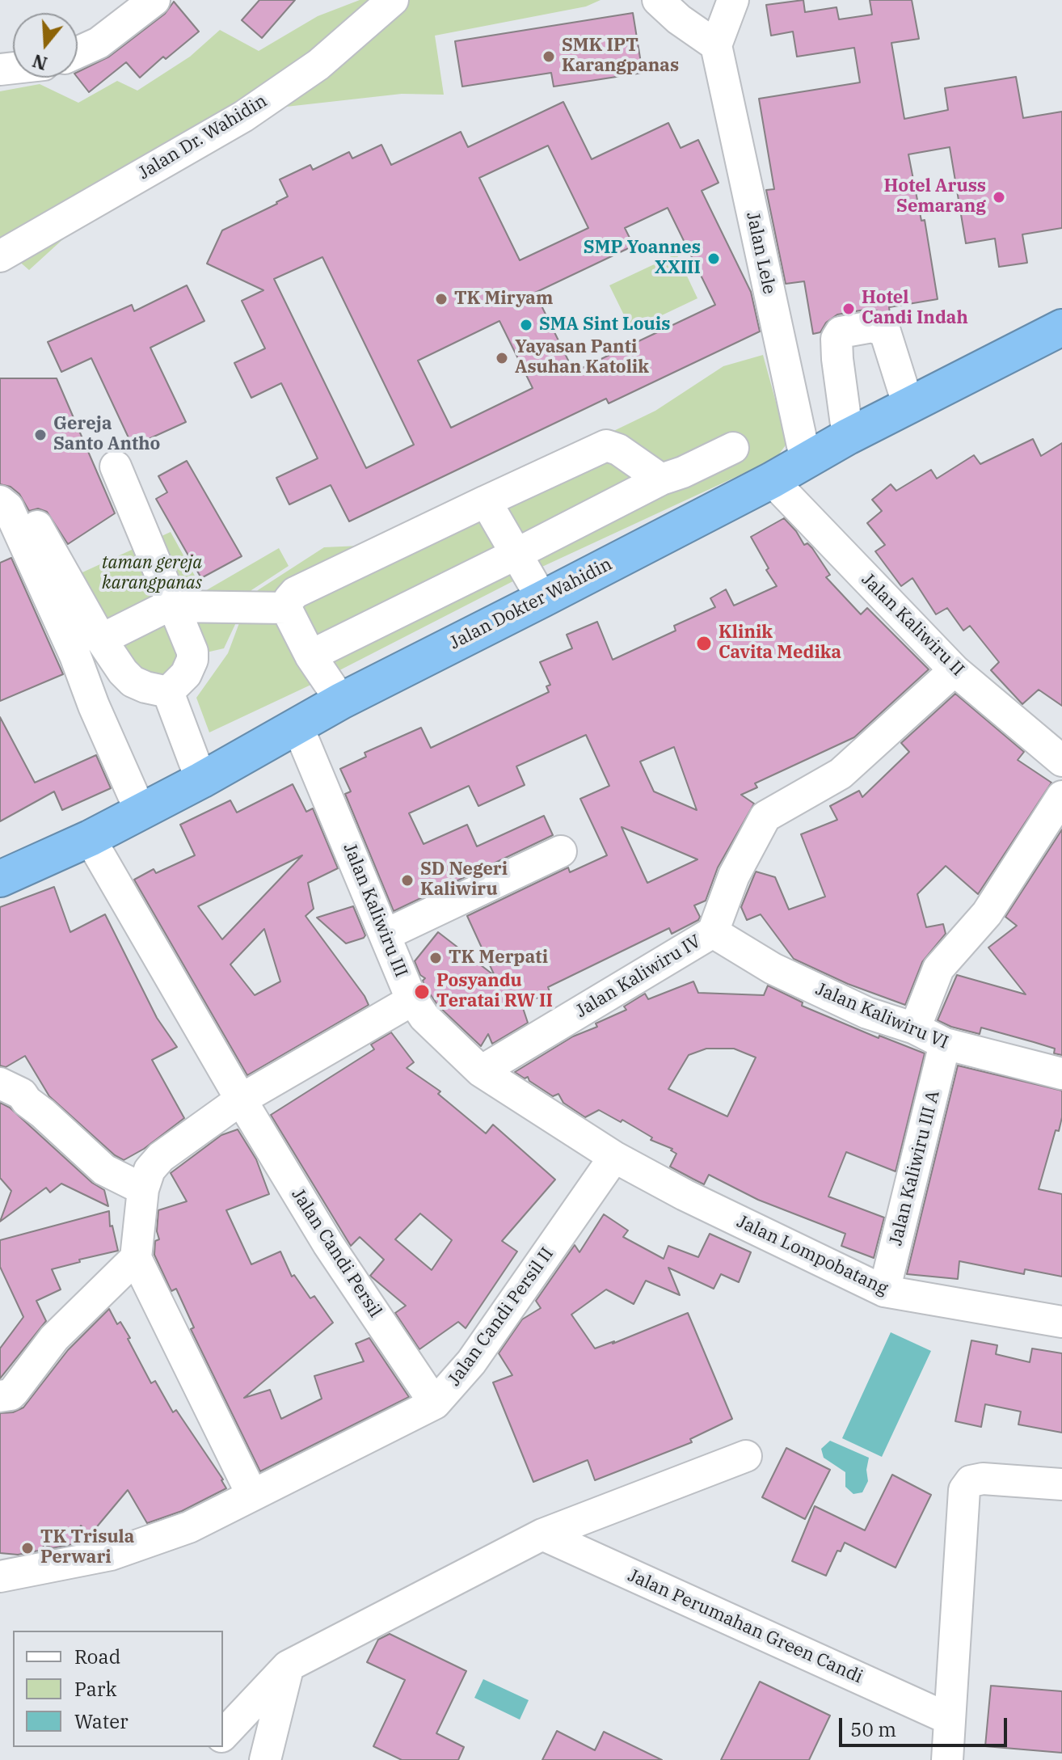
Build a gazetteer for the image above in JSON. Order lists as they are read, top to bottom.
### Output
{
  "streets": {
    "highway": ["Jalan Dokter Wahidin"],
    "street": [
      "Jalan Dr. Wahidin",
      "Jalan Lele",
      "Jalan Kaliwiru II",
      "Jalan Kaliwiru III",
      "Jalan Kaliwiru IV",
      "Jalan Kaliwiru VI",
      "Jalan Kaliwiru III A",
      "Jalan Candi Persil",
      "Jalan Lompobatang",
      "Jalan Candi Persil II",
      "Jalan Perumahan Green Candi"
    ]
  },
  "crossings": [
    ["Jalan Lele", "Jalan Dokter Wahidin"],
    ["Jalan Dokter Wahidin", "Jalan Kaliwiru II"],
    ["Jalan Dokter Wahidin", "Jalan Kaliwiru III"],
    ["Jalan Dokter Wahidin", "Jalan Candi Persil"],
    ["Jalan Kaliwiru II", "Jalan Kaliwiru IV"],
    ["Jalan Kaliwiru III", "Jalan Kaliwiru IV"],
    ["Jalan Kaliwiru III", "Jalan Lompobatang"],
    ["Jalan Kaliwiru III", "Jalan Candi Persil II"],
    ["Jalan Kaliwiru IV", "Jalan Kaliwiru VI"],
    ["Jalan Kaliwiru VI", "Jalan Kaliwiru III A"],
    ["Jalan Kaliwiru III A", "Jalan Lompobatang"],
    ["Jalan Candi Persil", "Jalan Candi Persil II"],
    ["Jalan Lompobatang", "Jalan Candi Persil II"]
  ],
  "parks": ["taman gereja karangpanas"],
  "places": [
    "SMK IPT Karangpanas",
    "Hotel Aruss Semarang",
    "SMP Yoannes XXIII",
    "TK Miryam",
    "Hotel Candi Indah",
    "SMA Sint Louis",
    "Yayasan Panti Asuhan Katolik",
    "Gereja Santo Antho",
    "Klinik Cavita Medika",
    "SD Negeri Kaliwiru",
    "TK Merpati",
    "Posyandu Teratai RW II",
    "TK Trisula Perwari"
  ],
  "legend": ["Road", "Park", "Water"],
  "scale_bar": "50 m",
  "north": "bottom"
}
